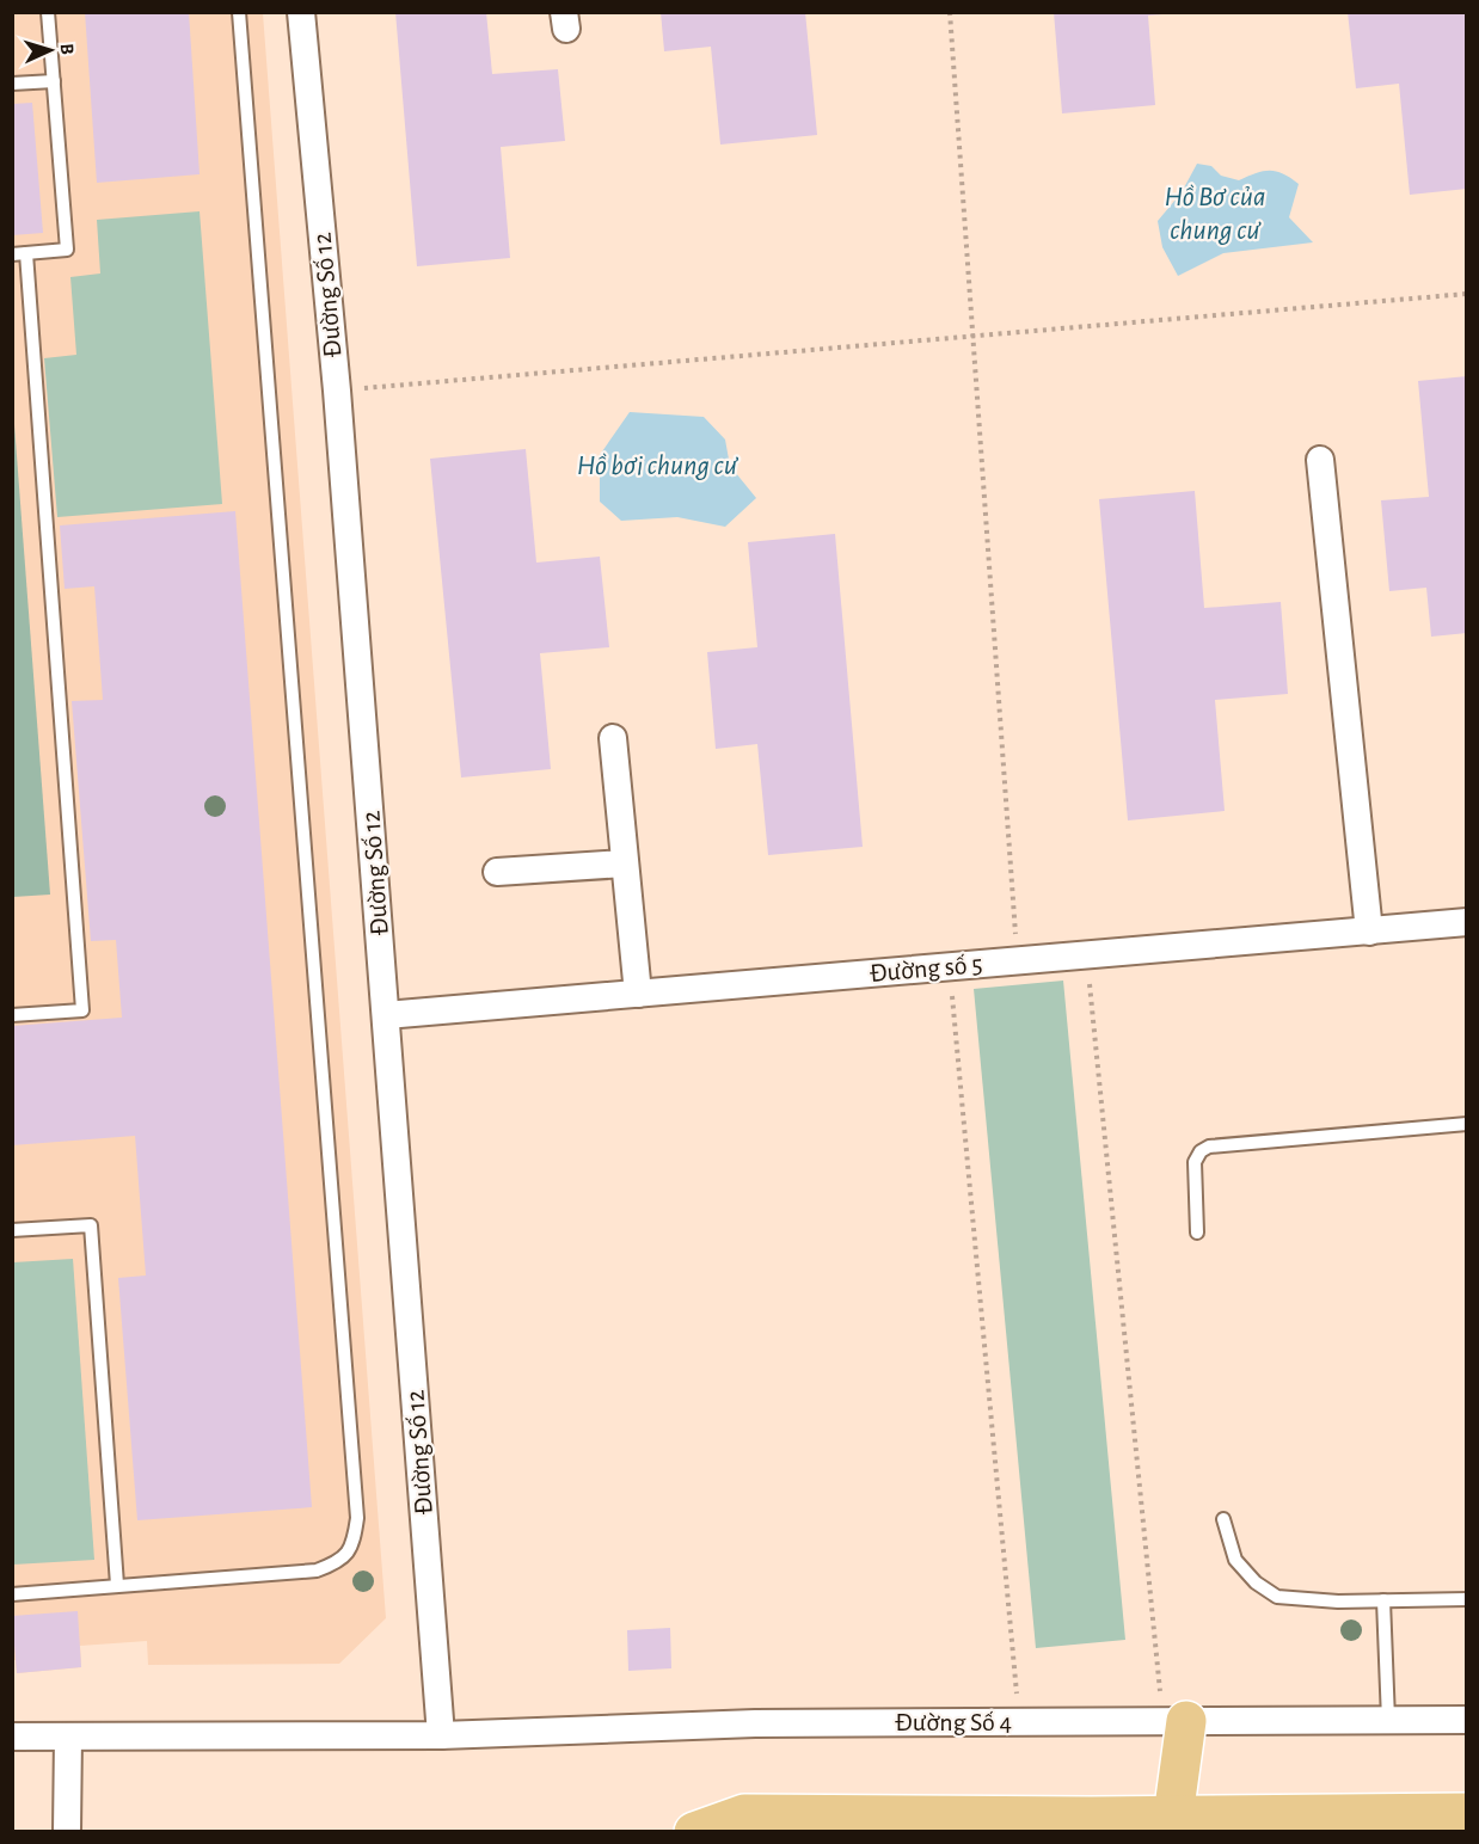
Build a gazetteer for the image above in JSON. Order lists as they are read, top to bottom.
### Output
{
  "streets": {
    "street": ["Đường Số 12", "Đường số 5", "Đường Số 4"]
  },
  "crossings": [
    ["Đường Số 12", "Đường số 5"],
    ["Đường Số 12", "Đường Số 4"]
  ],
  "water": ["Hồ Bơ của chung cư", "Hồ bơi chung cư"],
  "north": "right"
}
